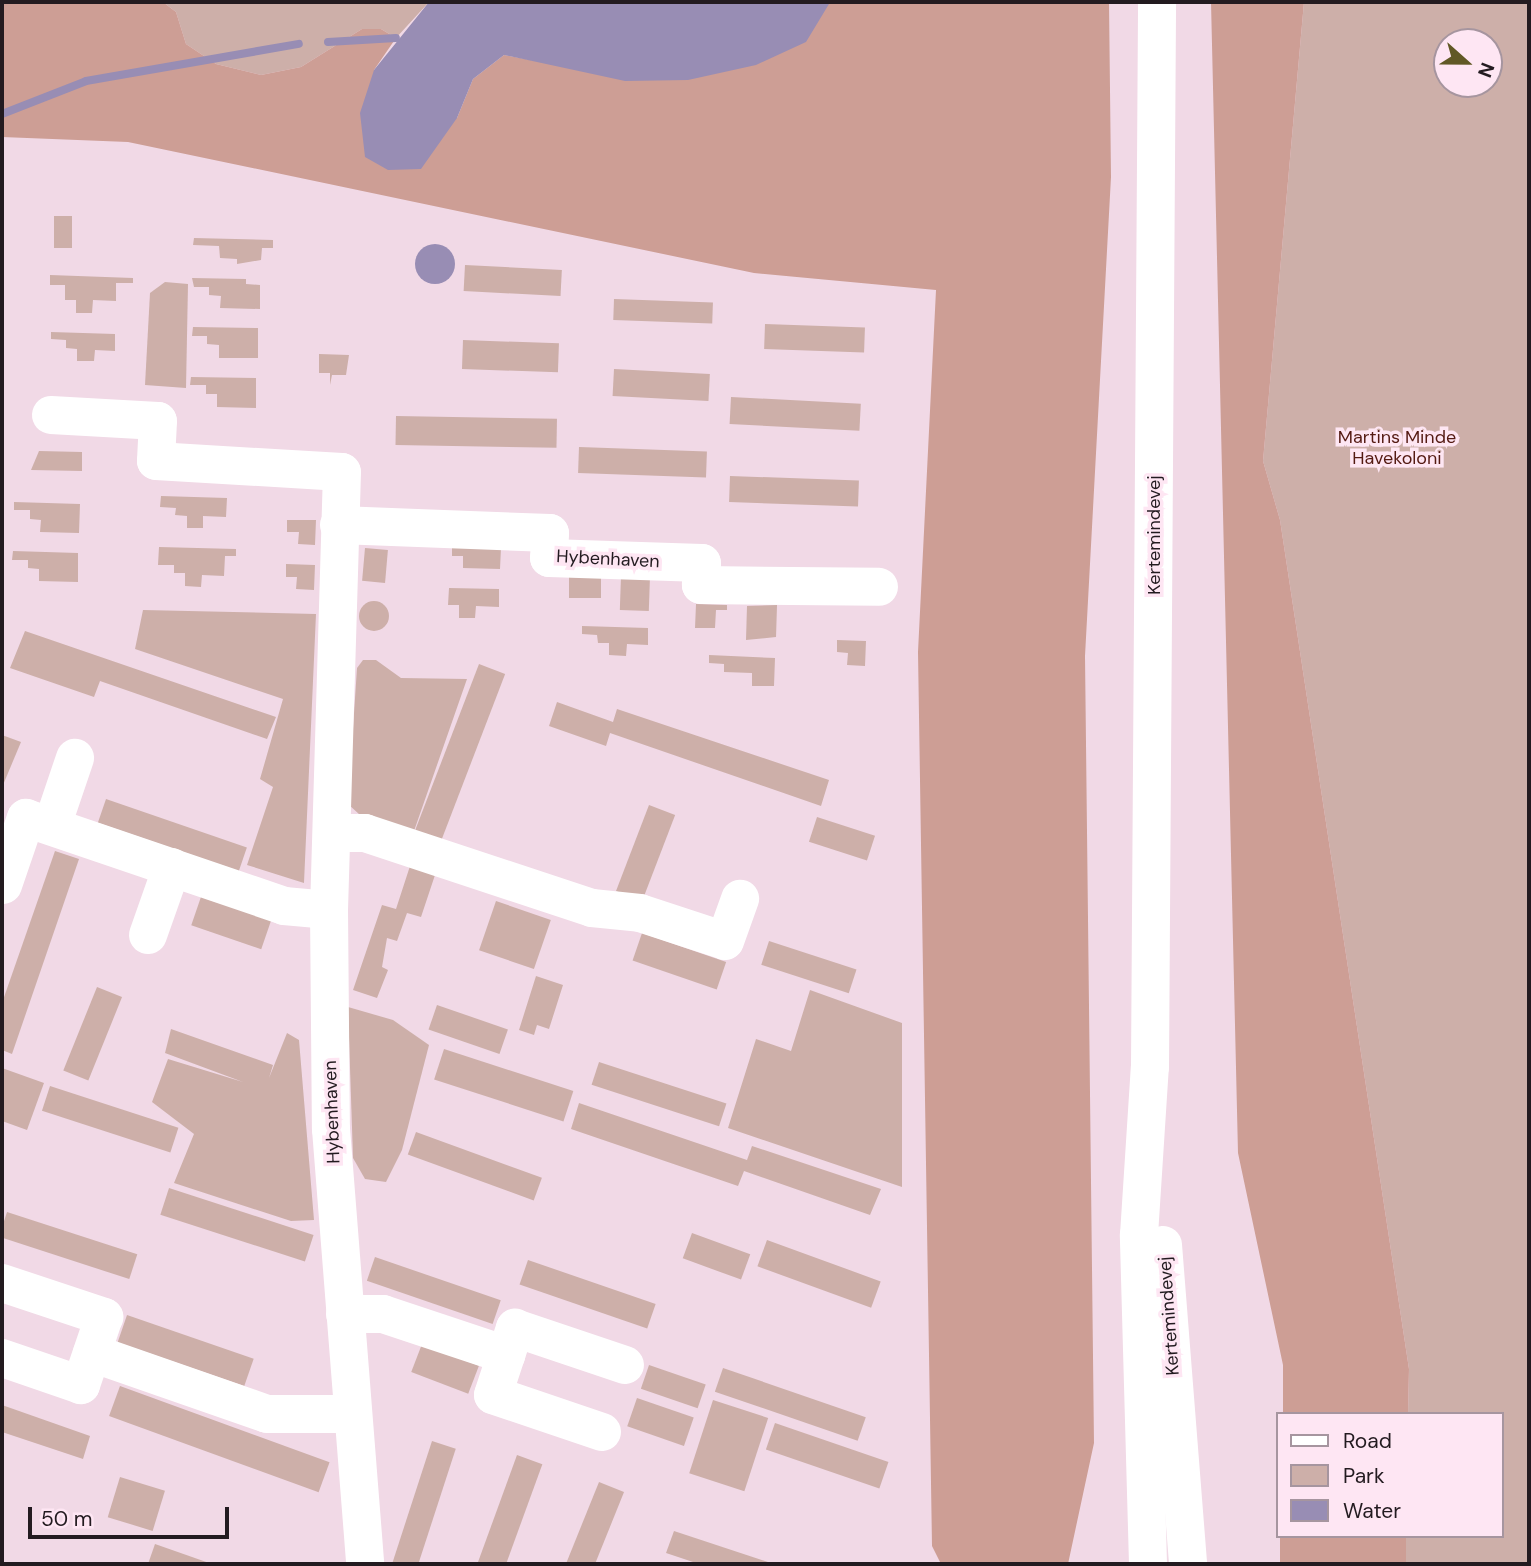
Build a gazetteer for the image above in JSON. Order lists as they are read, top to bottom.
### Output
{
  "streets": {
    "street": ["Kertemindevej", "Hybenhaven"]
  },
  "parks": ["Martins Minde Havekoloni"],
  "legend": ["Road", "Park", "Water"],
  "scale_bar": "50 m",
  "north": "right"
}
